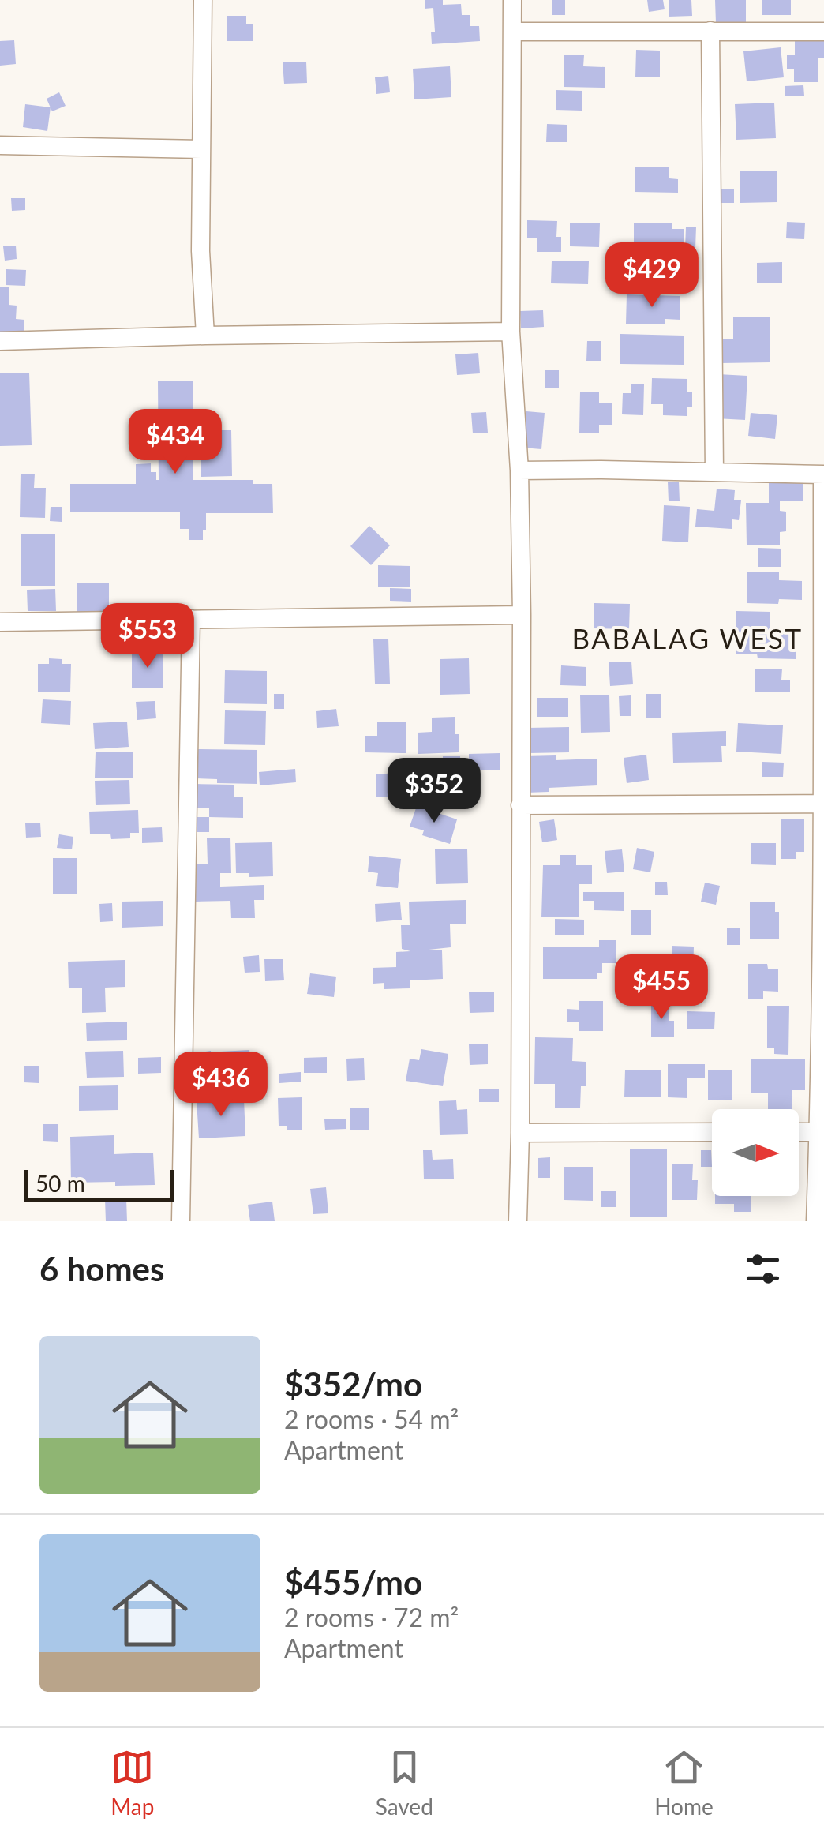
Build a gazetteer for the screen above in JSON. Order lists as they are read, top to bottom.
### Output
{
  "districts": ["BABALAG WEST"],
  "scale_bar": "50 m",
  "north": "right",
  "page": {
    "price": [
      "$429",
      "$434",
      "$553",
      "$352",
      "$455",
      "$436"
    ],
    "scale": "50 m",
    "heading": "6 homes",
    "list": [
      {
        "name": "$352/mo",
        "note": "2 rooms · 54 m² · Apartment"
      },
      {
        "name": "$455/mo",
        "note": "2 rooms · 72 m² · Apartment"
      }
    ],
    "tabs": ["Map", "Saved", "Home"]
  }
}
